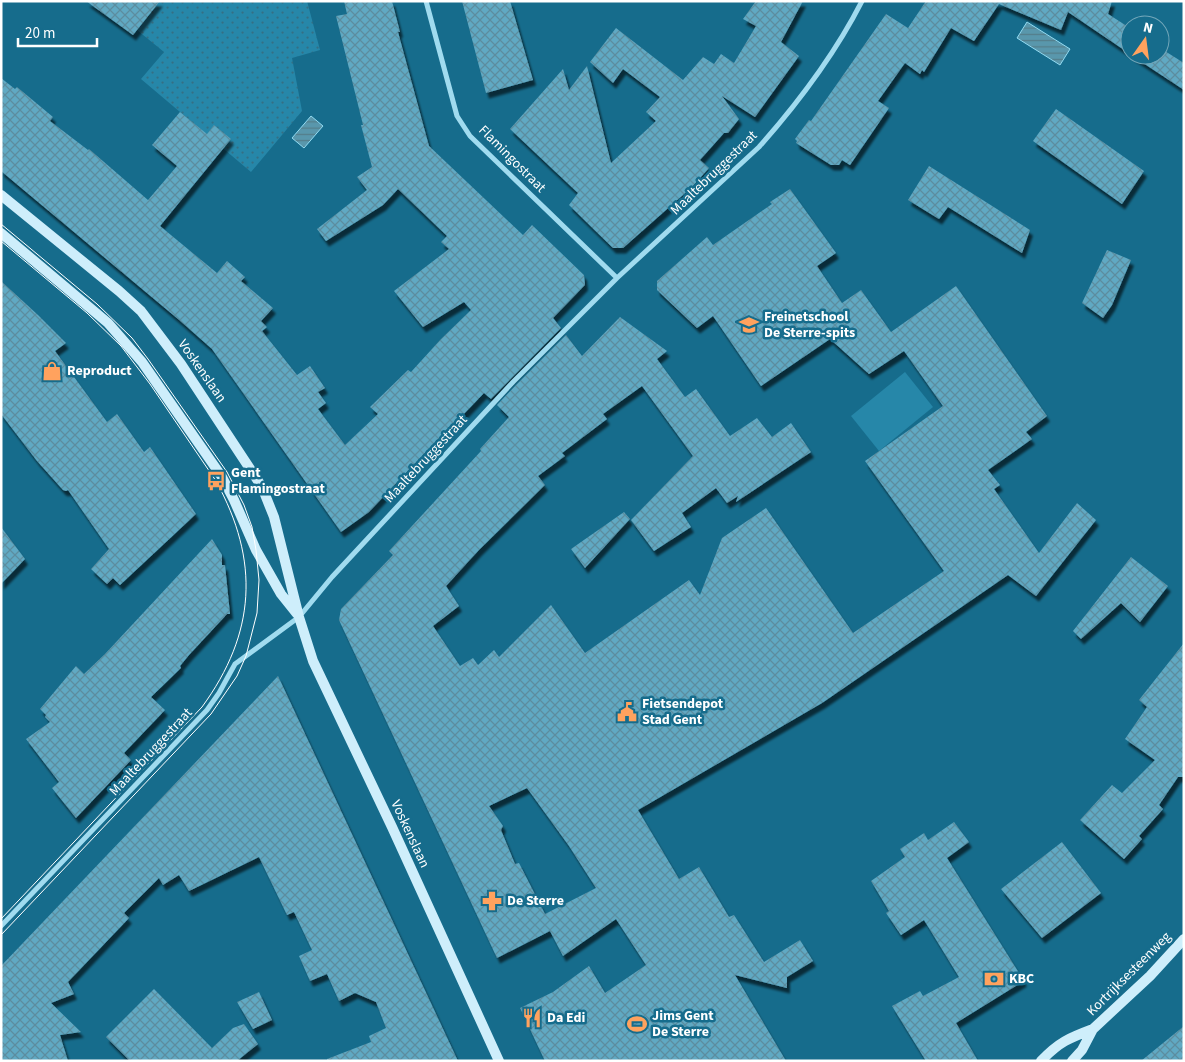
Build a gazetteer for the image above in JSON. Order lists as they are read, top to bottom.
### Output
{
  "streets": {
    "street": [
      "Flamingostraat",
      "Maaltebruggestraat",
      "Voskenslaan",
      "Kortrijksesteenweg"
    ]
  },
  "crossings": [
    ["Flamingostraat", "Maaltebruggestraat"],
    ["Maaltebruggestraat", "Voskenslaan"]
  ],
  "places": {
    "school or university": ["Freinetschool De Sterre-spits"],
    "shop": ["Reproduct"],
    "bus stop": ["Gent Flamingostraat"],
    "public building": ["Fietsendepot Stad Gent"],
    "pharmacy": ["De Sterre"],
    "bank": ["KBC"],
    "restaurant": ["Da Edi"],
    "sports": ["Jims Gent De Sterre"]
  },
  "scale_bar": "20 m",
  "north": "top"
}
